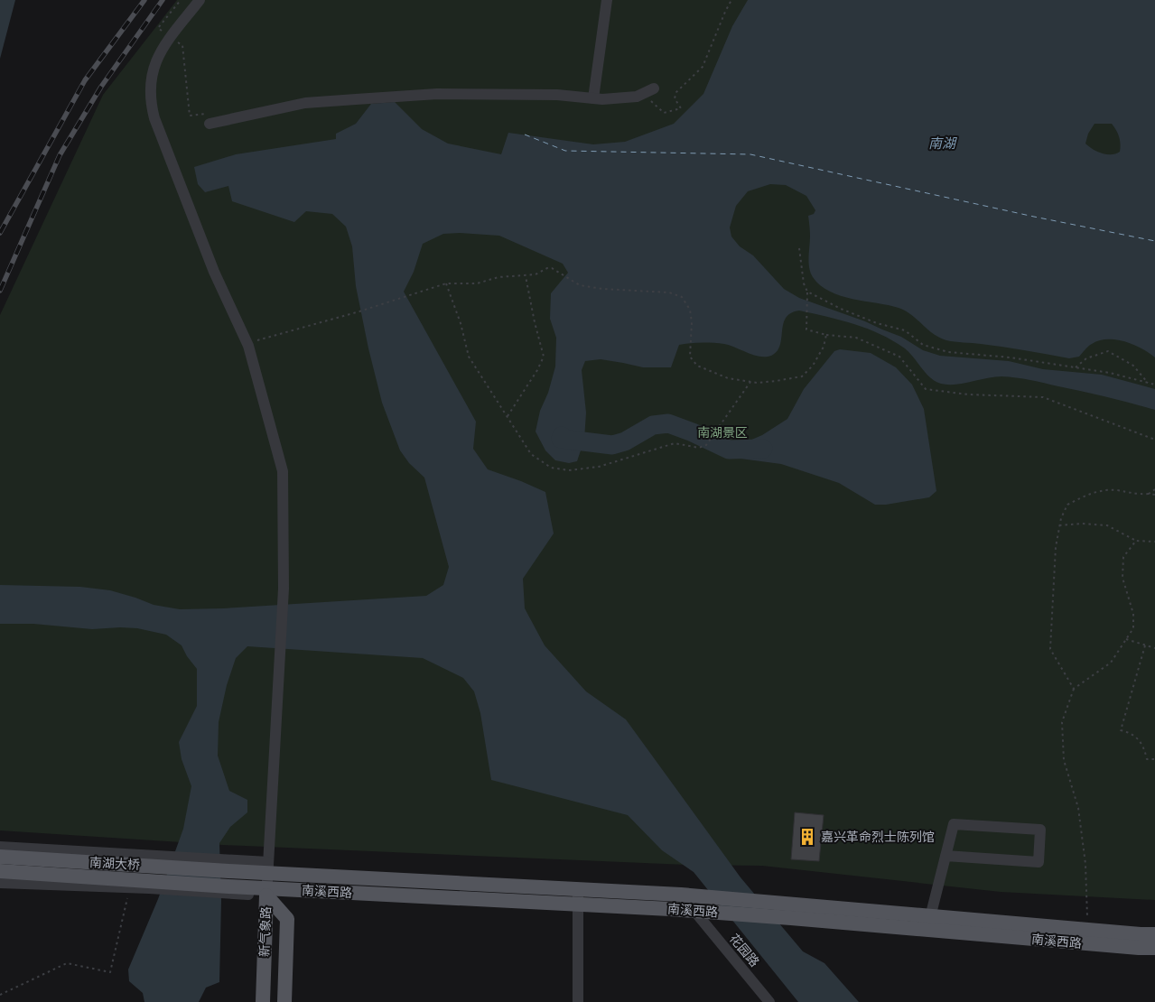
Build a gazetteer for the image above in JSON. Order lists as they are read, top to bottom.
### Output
{
  "streets": {
    "main road": ["南湖大桥", "南溪西路", "新气象路"],
    "street": ["花园路"]
  },
  "crossings": [
    ["南湖大桥", "南溪西路"],
    ["南溪西路", "新气象路"],
    ["南溪西路", "花园路"]
  ],
  "water": ["南湖"],
  "parks": ["南湖景区"],
  "places": {
    "building": ["嘉兴革命烈士陈列馆"]
  }
}
